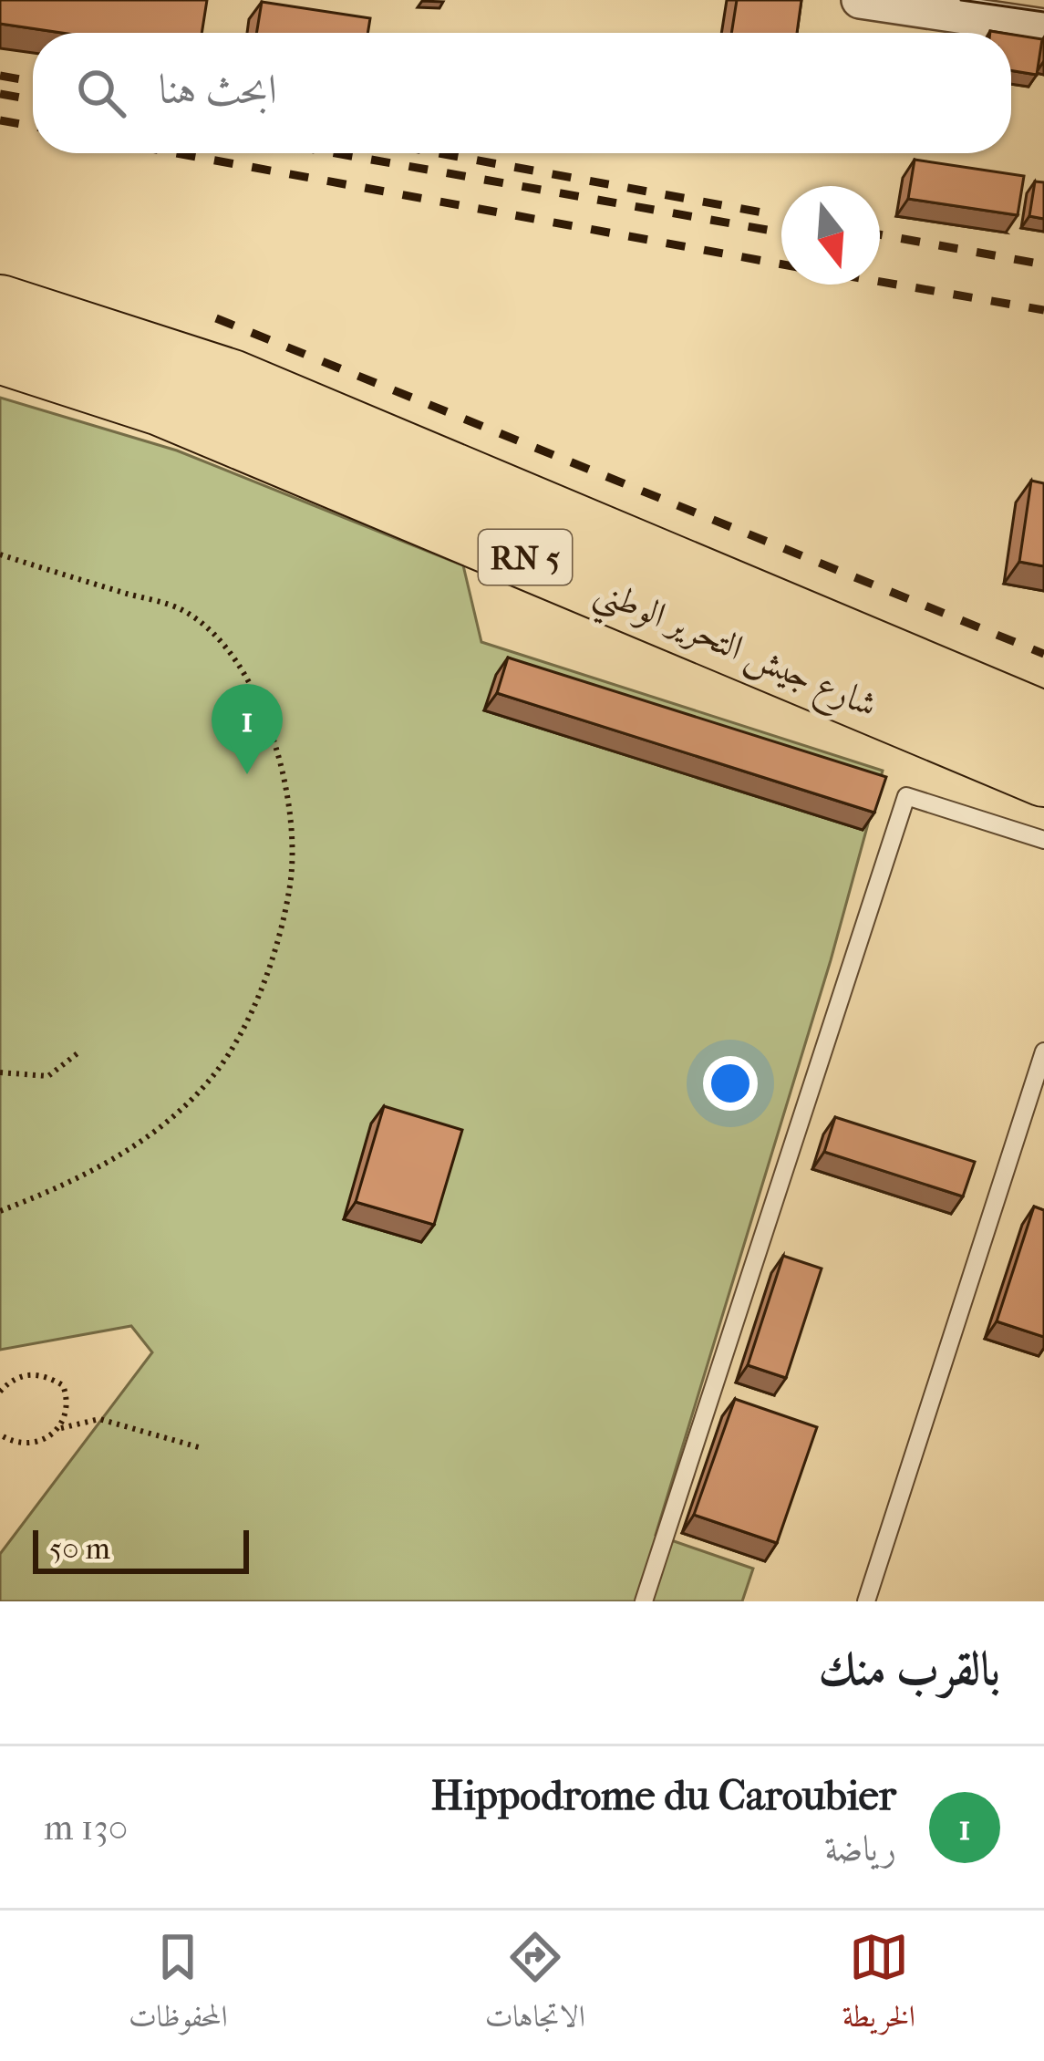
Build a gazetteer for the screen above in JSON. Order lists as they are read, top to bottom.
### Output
{
  "streets": {
    "highway": ["RN 5", "شارع جيش التحرير الوطني"]
  },
  "scale_bar": "50 m",
  "north": "bottom",
  "page": {
    "search": "ابحث هنا",
    "pins": "1",
    "scale": "50 m",
    "heading": "بالقرب منك",
    "list": [
      {
        "mark": "1",
        "name": "Hippodrome du Caroubier",
        "note": "رياضة",
        "value": "130 m"
      }
    ],
    "nav": ["الخريطة", "الاتجاهات", "المحفوظات"]
  }
}
